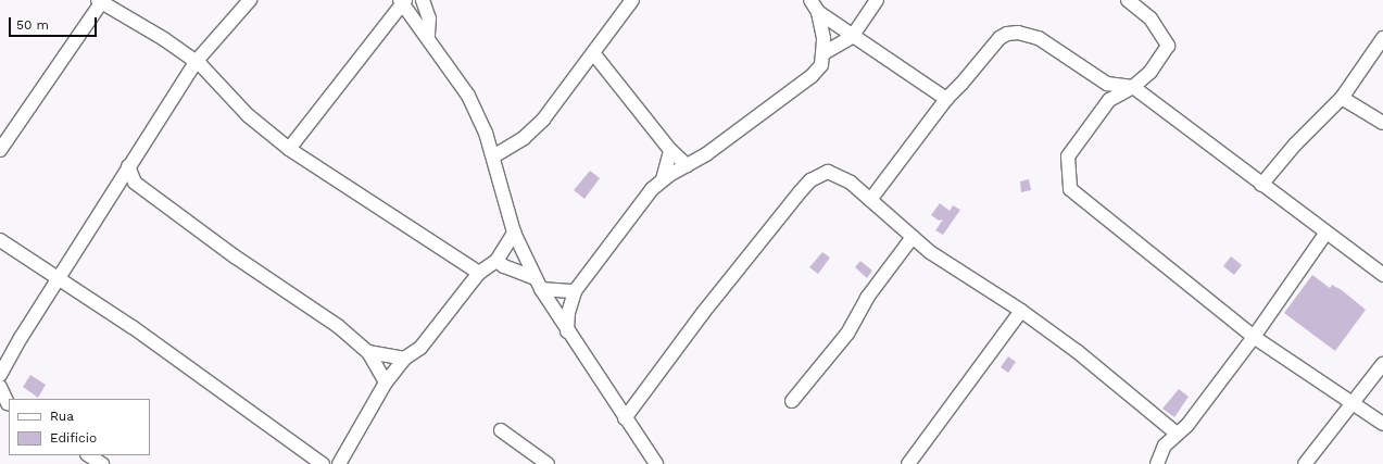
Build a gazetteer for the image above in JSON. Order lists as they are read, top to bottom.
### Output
{
  "legend": ["Rua", "Edifício"],
  "scale_bar": "50 m"
}
